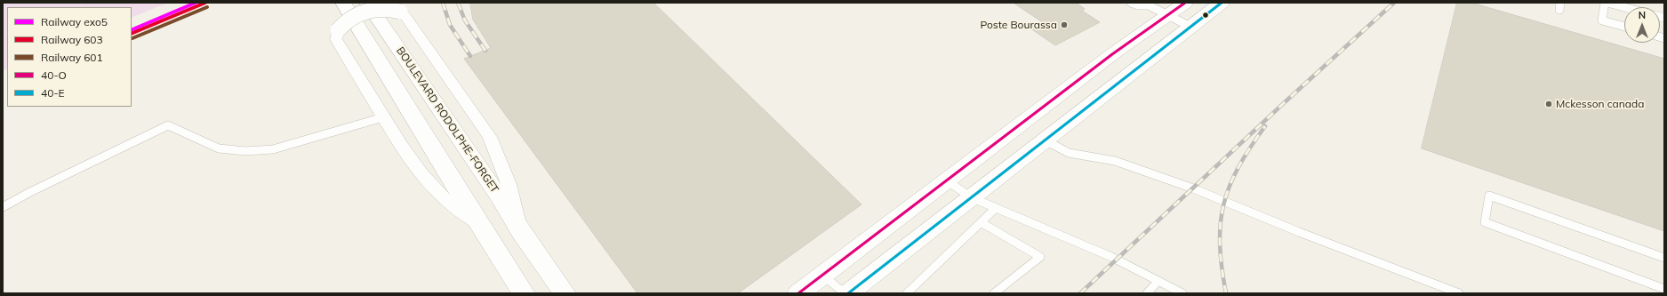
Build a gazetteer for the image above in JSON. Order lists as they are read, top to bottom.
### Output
{
  "streets": {
    "main road": ["BOULEVARD RODOLPHE-FORGET"]
  },
  "places": ["Poste Bourassa", "Mckesson canada"],
  "lines": [
    "rail line exo5",
    "rail line 603",
    "transit line 40-O",
    "transit line 40-E",
    "rail line 601"
  ],
  "legend": [
    "Railway exo5",
    "Railway 603",
    "Railway 601",
    "40-O",
    "40-E"
  ],
  "north": "top"
}
